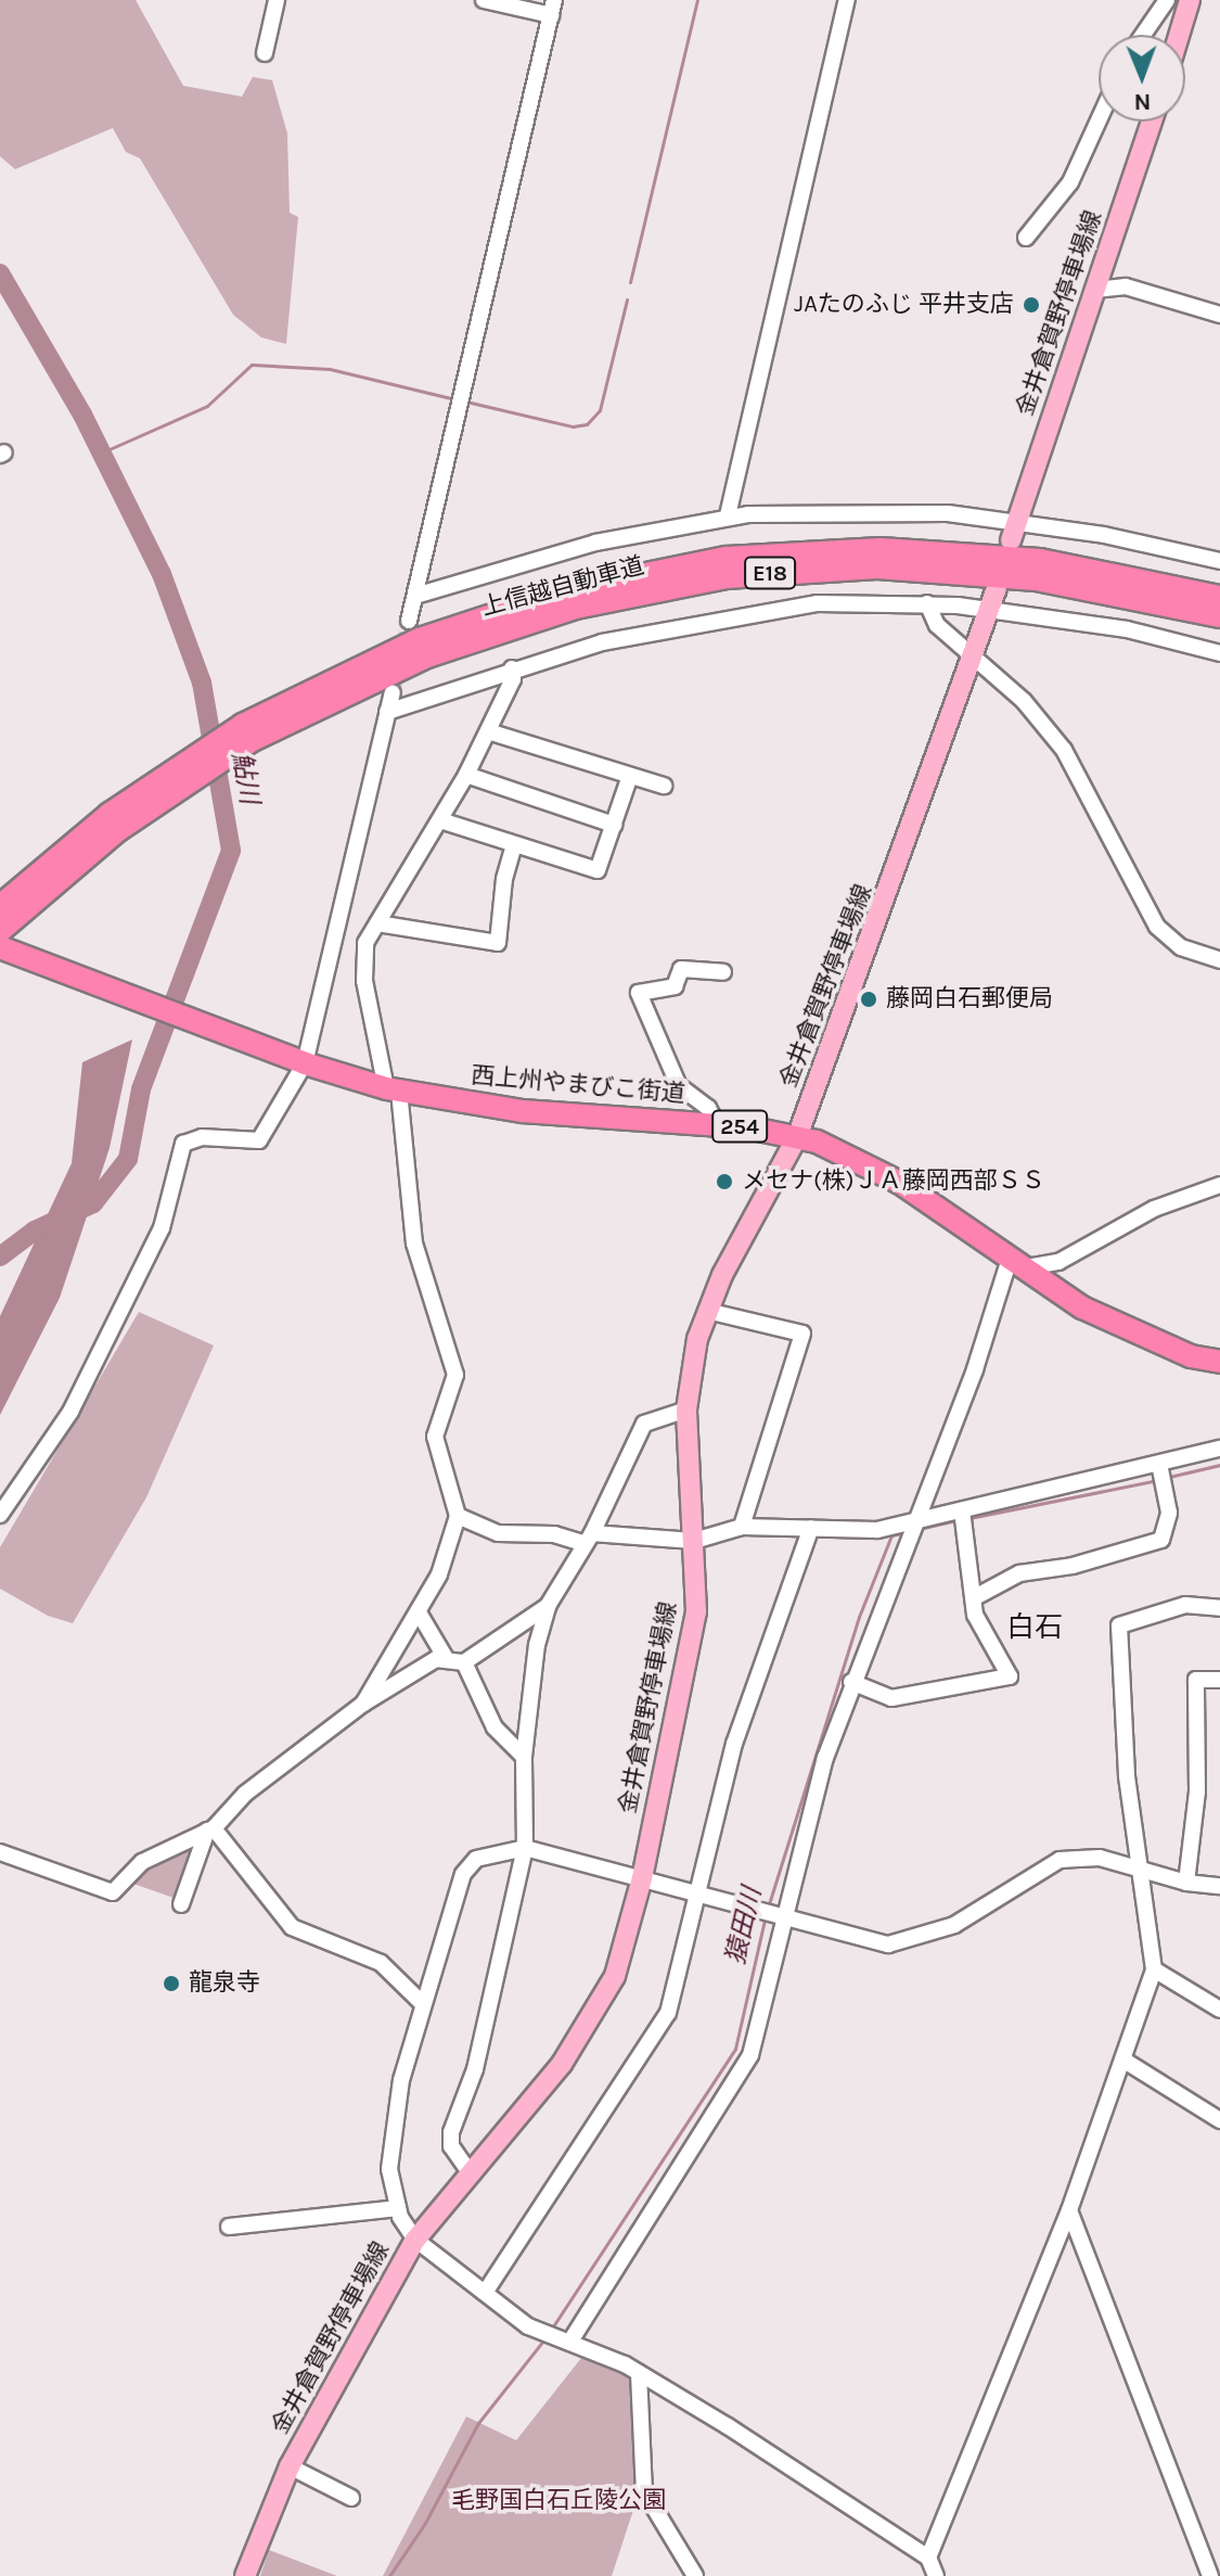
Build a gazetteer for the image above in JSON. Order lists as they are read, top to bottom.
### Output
{
  "streets": {
    "highway": [
      "E18",
      "上信越自動車道",
      "西上州やまびこ街道",
      "254"
    ],
    "main road": ["金井倉賀野停車場線"]
  },
  "crossings": [
    ["金井倉賀野停車場線", "西上州やまびこ街道"]
  ],
  "districts": ["白石"],
  "water": ["鮎川", "猿田川"],
  "parks": ["毛野国白石丘陵公園"],
  "places": [
    "JAたのふじ 平井支店",
    "藤岡白石郵便局",
    "メセナ(株)ＪＡ藤岡西部ＳＳ",
    "龍泉寺"
  ],
  "north": "bottom"
}
